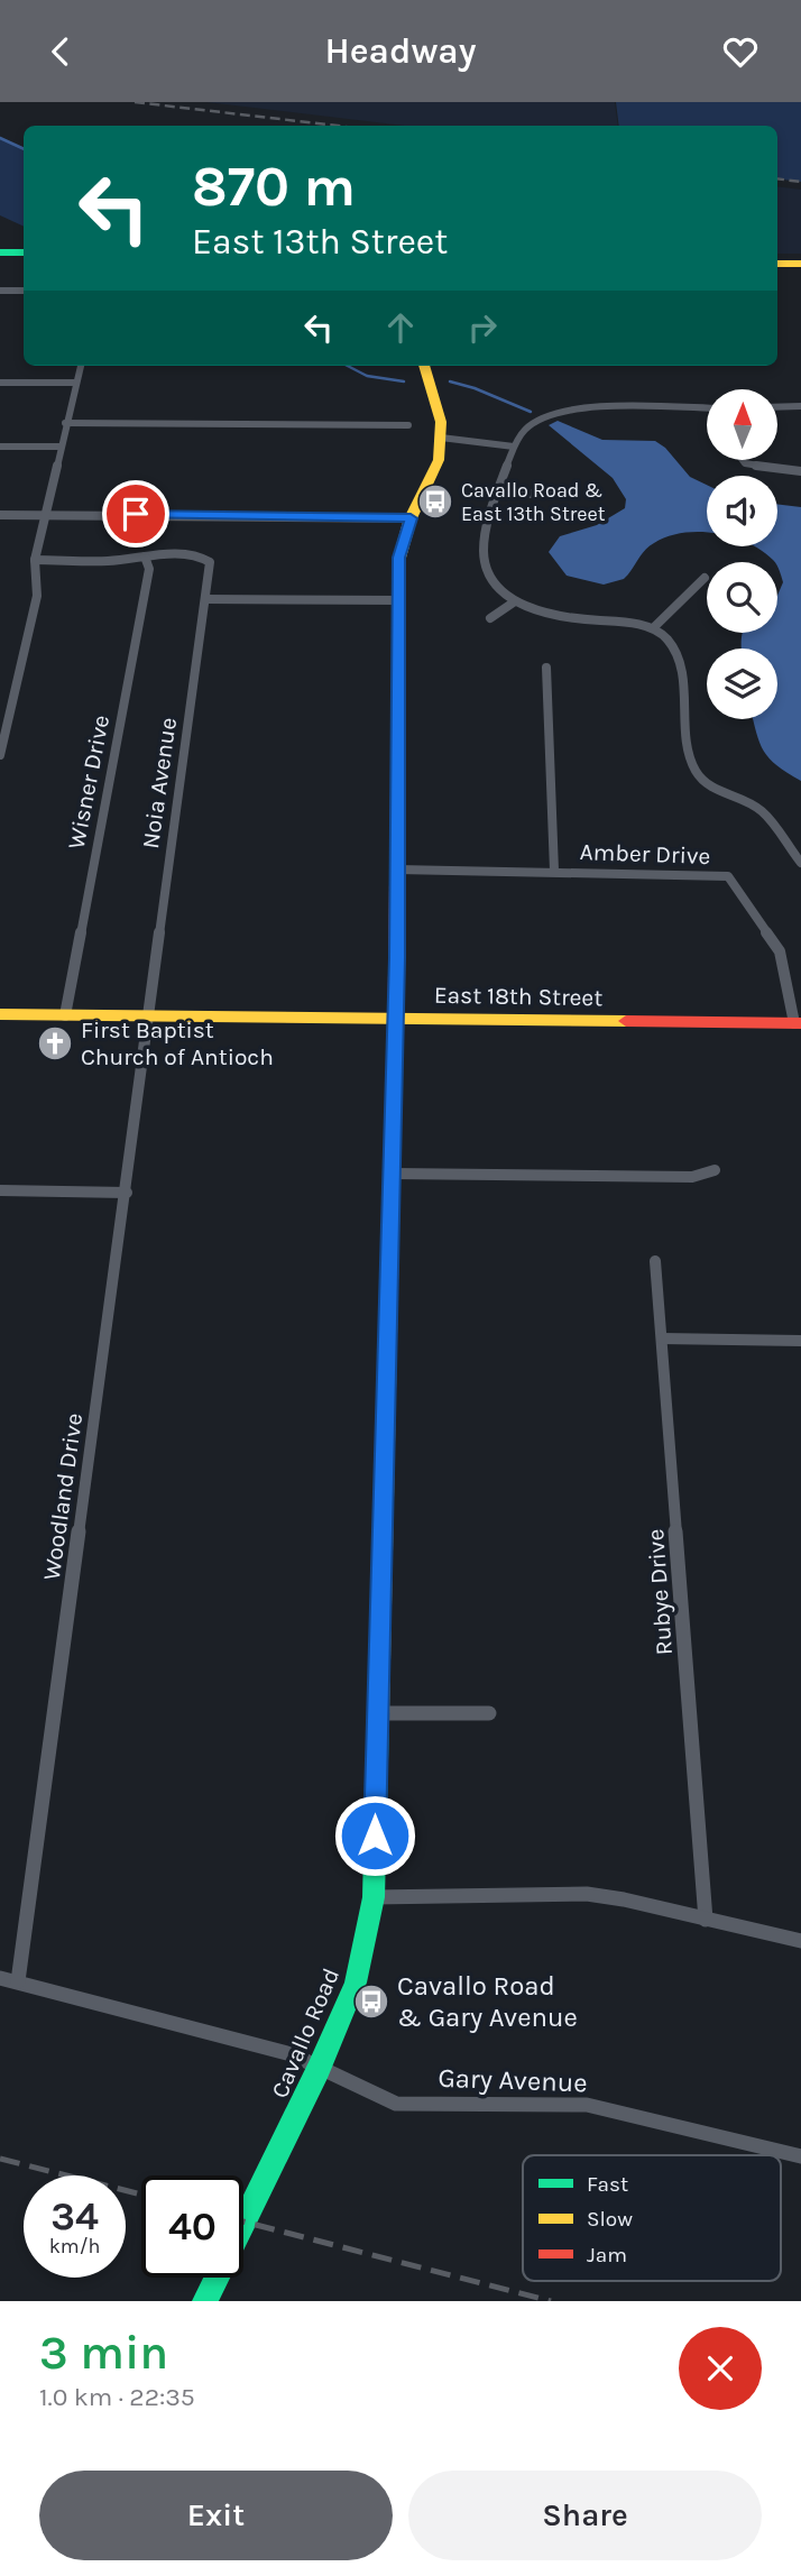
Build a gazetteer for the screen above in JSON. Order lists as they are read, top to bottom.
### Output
{
  "streets": {
    "street": [
      "Wisner Drive",
      "Noia Avenue",
      "Amber Drive",
      "East 18th Street",
      "Woodland Drive",
      "Rubye Drive",
      "Cavallo Road",
      "Gary Avenue"
    ]
  },
  "crossings": [
    ["Wisner Drive", "Noia Avenue"],
    ["Wisner Drive", "East 18th Street"],
    ["Noia Avenue", "East 18th Street"],
    ["Noia Avenue", "Woodland Drive"],
    ["Amber Drive", "East 18th Street"],
    ["Amber Drive", "Cavallo Road"],
    ["East 18th Street", "Woodland Drive"],
    ["East 18th Street", "Cavallo Road"],
    ["Woodland Drive", "Gary Avenue"],
    ["Cavallo Road", "Gary Avenue"]
  ],
  "places": {
    "bus stop": ["Cavallo Road & East 13th Street", "Cavallo Road & Gary Avenue"],
    "church": ["First Baptist Church of Antioch"]
  },
  "legend": ["Fast", "Slow", "Jam"],
  "north": "top",
  "page": {
    "header": "Headway",
    "turn": ["870 m", "East 13th Street"],
    "speed": "34 km/h",
    "limit": "40",
    "heading": ["3 min", "1.0 km · 22:35"],
    "buttons": ["Exit", "Share"]
  }
}
